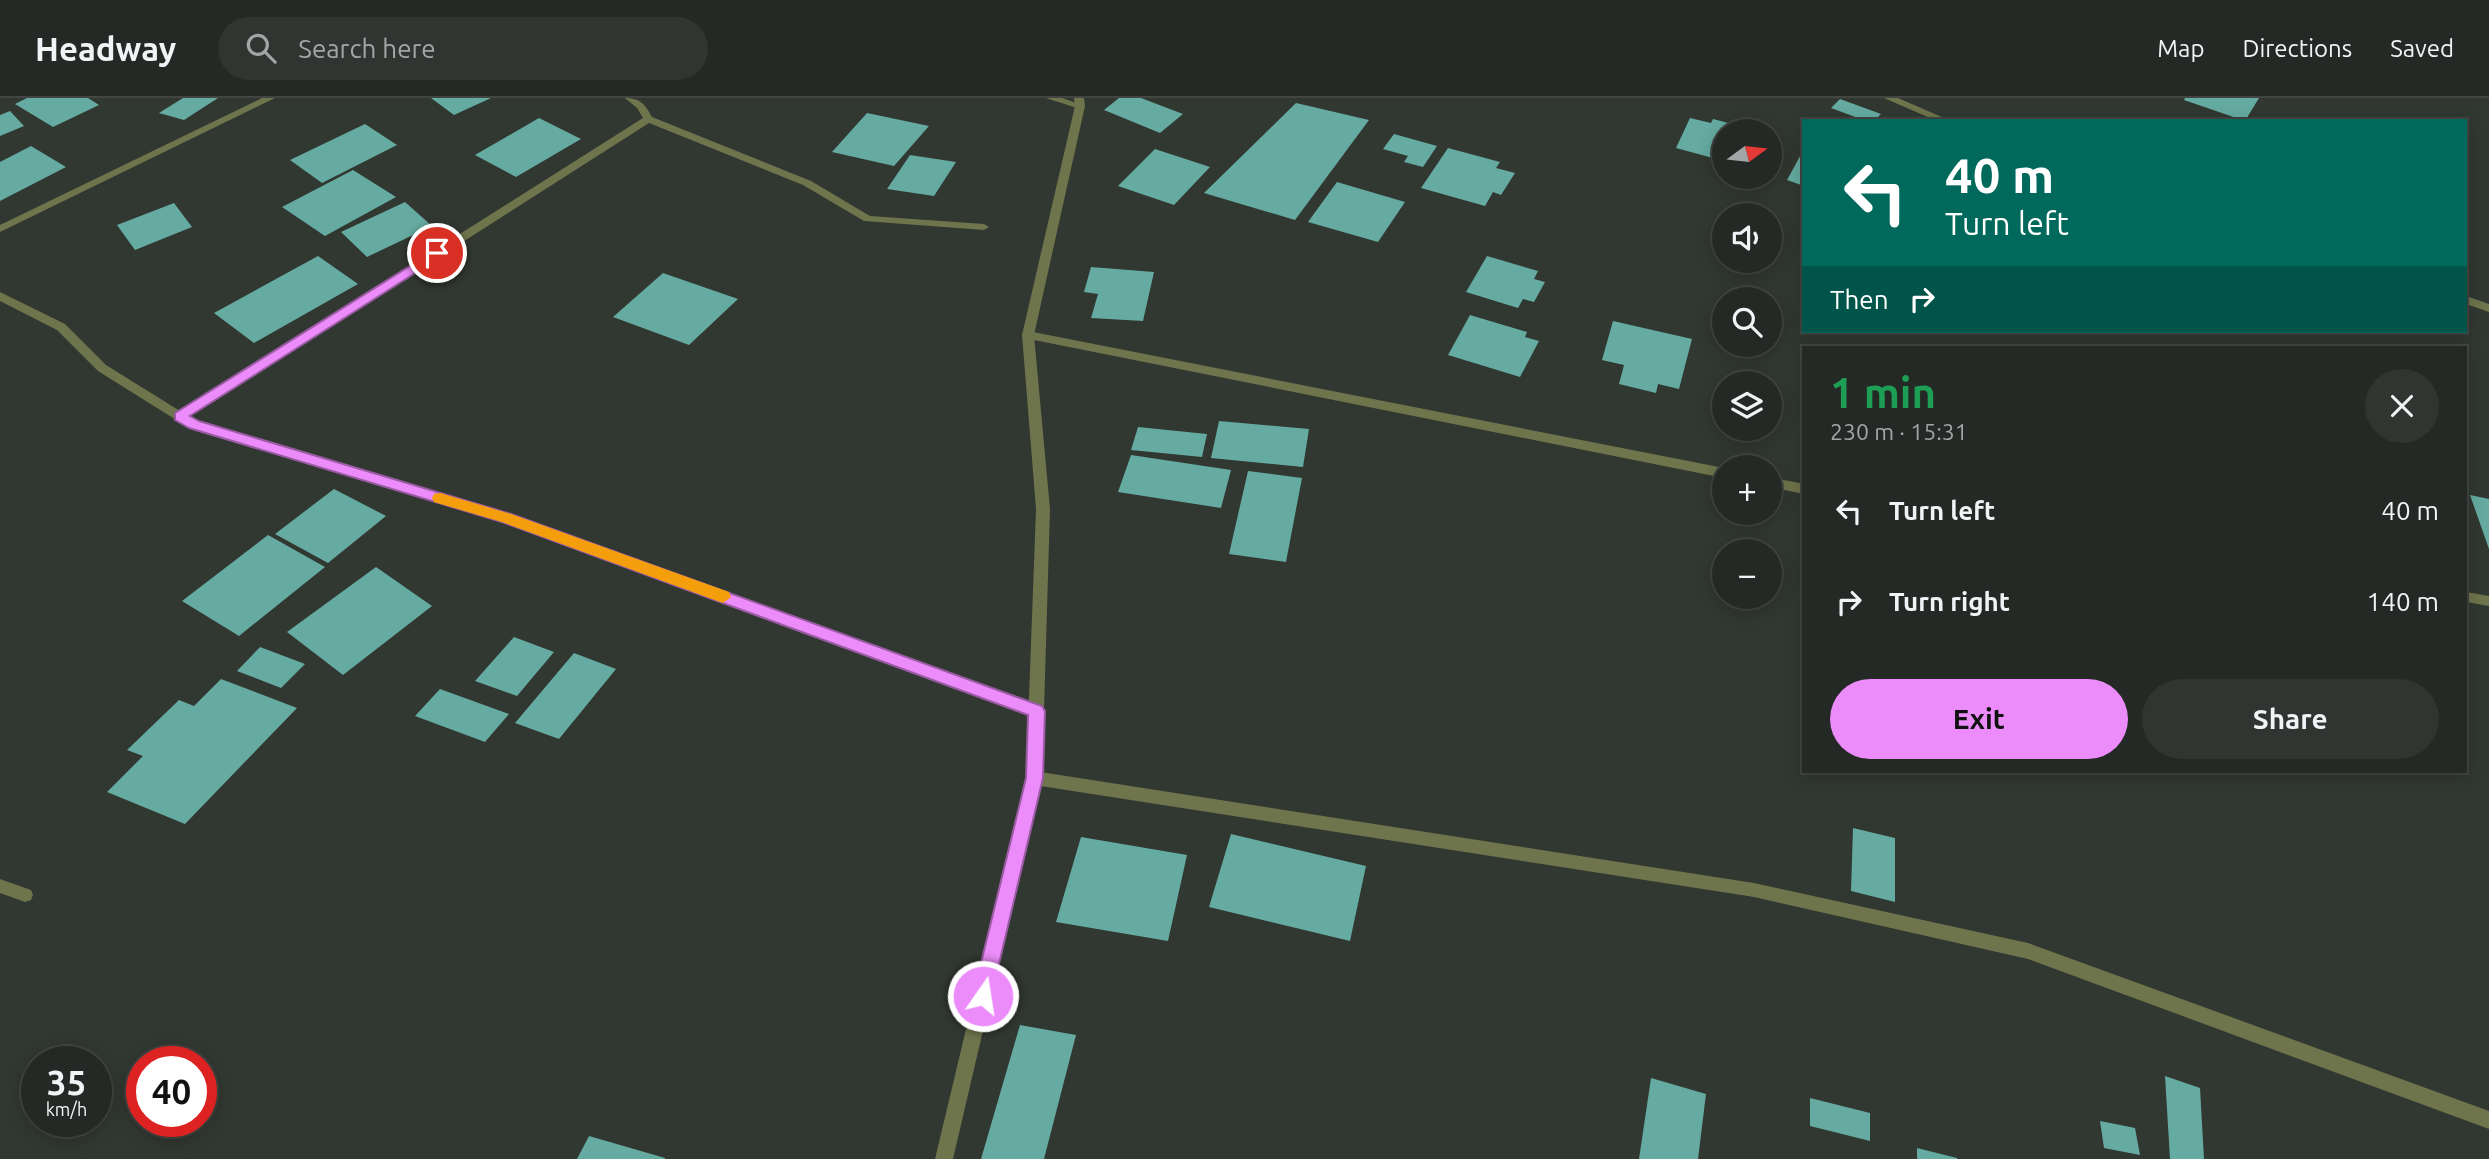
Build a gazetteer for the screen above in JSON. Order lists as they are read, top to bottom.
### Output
{
  "north": "right",
  "page": {
    "header": "Headway",
    "search": "Search here",
    "nav": ["Map", "Directions", "Saved"],
    "map_buttons": ["+", "−"],
    "turn": ["40 m", "Turn left"],
    "then": "Then",
    "heading": ["1 min", "230 m · 15:31"],
    "list": [
      {
        "name": "Turn left",
        "value": "40 m"
      },
      {
        "name": "Turn right",
        "value": "140 m"
      }
    ],
    "buttons": ["Exit", "Share"],
    "speed": "35 km/h",
    "limit": "40"
  }
}
